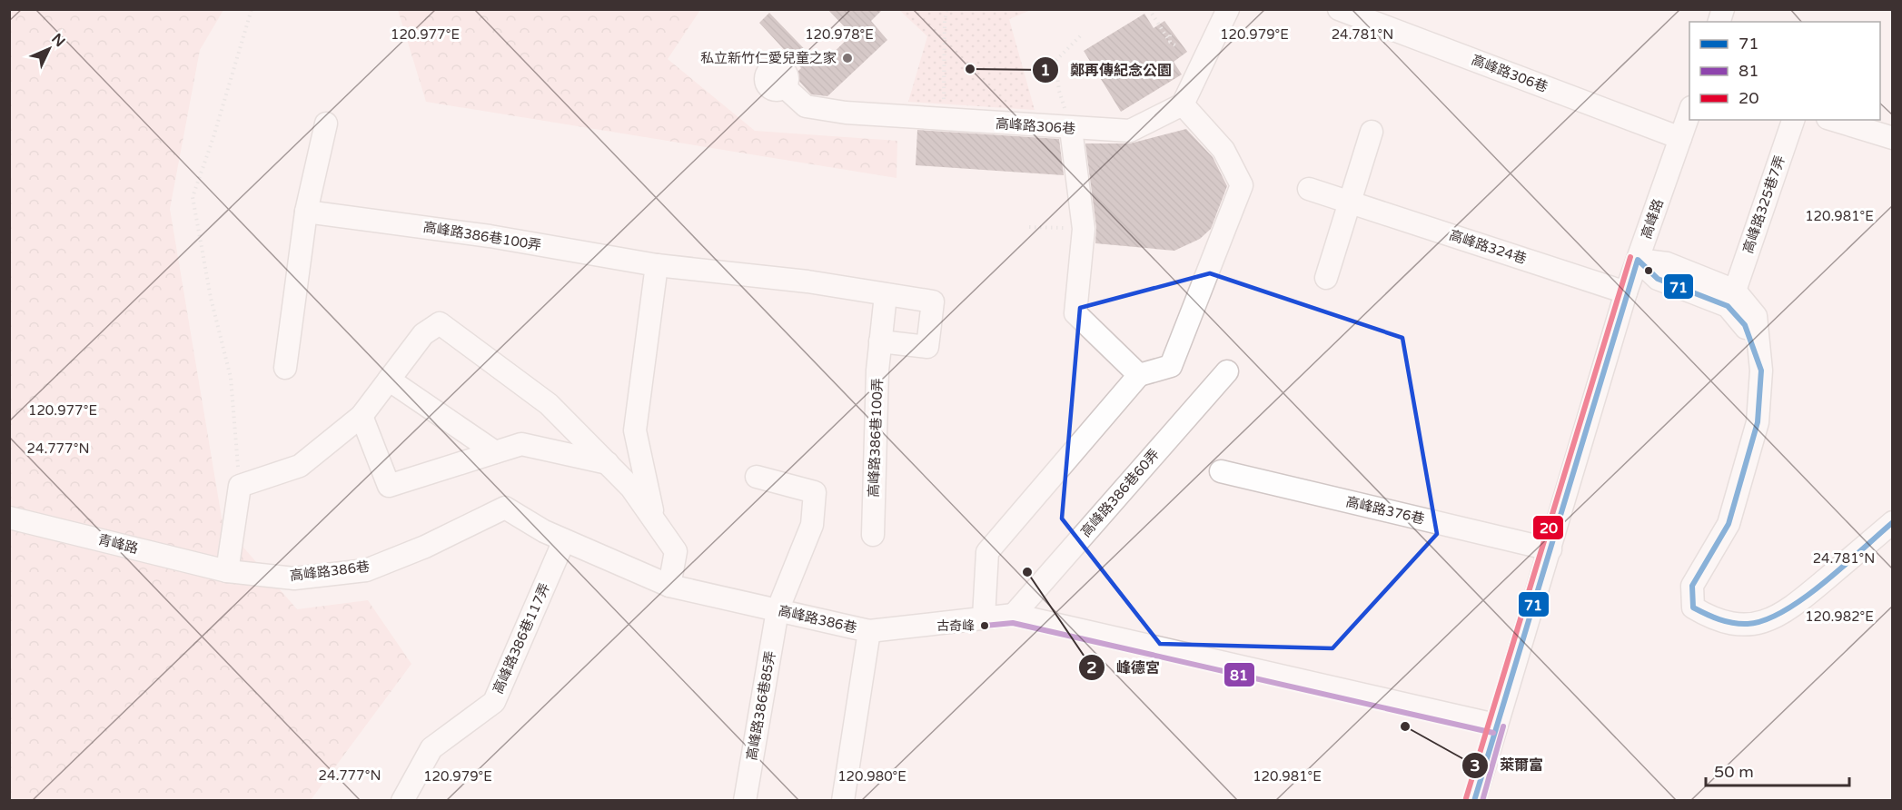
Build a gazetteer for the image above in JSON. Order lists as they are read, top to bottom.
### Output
{
  "streets": {
    "street": [
      "高峰路306巷",
      "高峰路325巷7弄",
      "高峰路",
      "高峰路386巷100弄",
      "高峰路324巷",
      "高峰路386巷60弄",
      "高峰路376巷",
      "青峰路",
      "高峰路386巷",
      "高峰路386巷117弄",
      "高峰路386巷85弄"
    ]
  },
  "crossings": [
    ["高峰路306巷", "高峰路"],
    ["高峰路", "高峰路324巷"],
    ["高峰路", "高峰路376巷"],
    ["高峰路", "高峰路386巷"],
    ["高峰路386巷60弄", "高峰路386巷"],
    ["青峰路", "高峰路386巷"],
    ["高峰路386巷", "高峰路386巷117弄"],
    ["高峰路386巷", "高峰路386巷85弄"]
  ],
  "places": [
    "私立新竹仁愛兒童之家",
    "鄭再傳紀念公園",
    "峰德宮",
    "古奇峰",
    "萊爾富"
  ],
  "lines": ["transit line 20", "transit line 71", "transit line 81"],
  "legend": ["71", "81", "20"],
  "scale_bar": "50 m",
  "north": "top right",
  "coordinates": [
    "120.977°E",
    "120.978°E",
    "120.979°E",
    "24.781°N",
    "120.981°E",
    "24.777°N",
    "120.982°E",
    "120.980°E"
  ]
}
